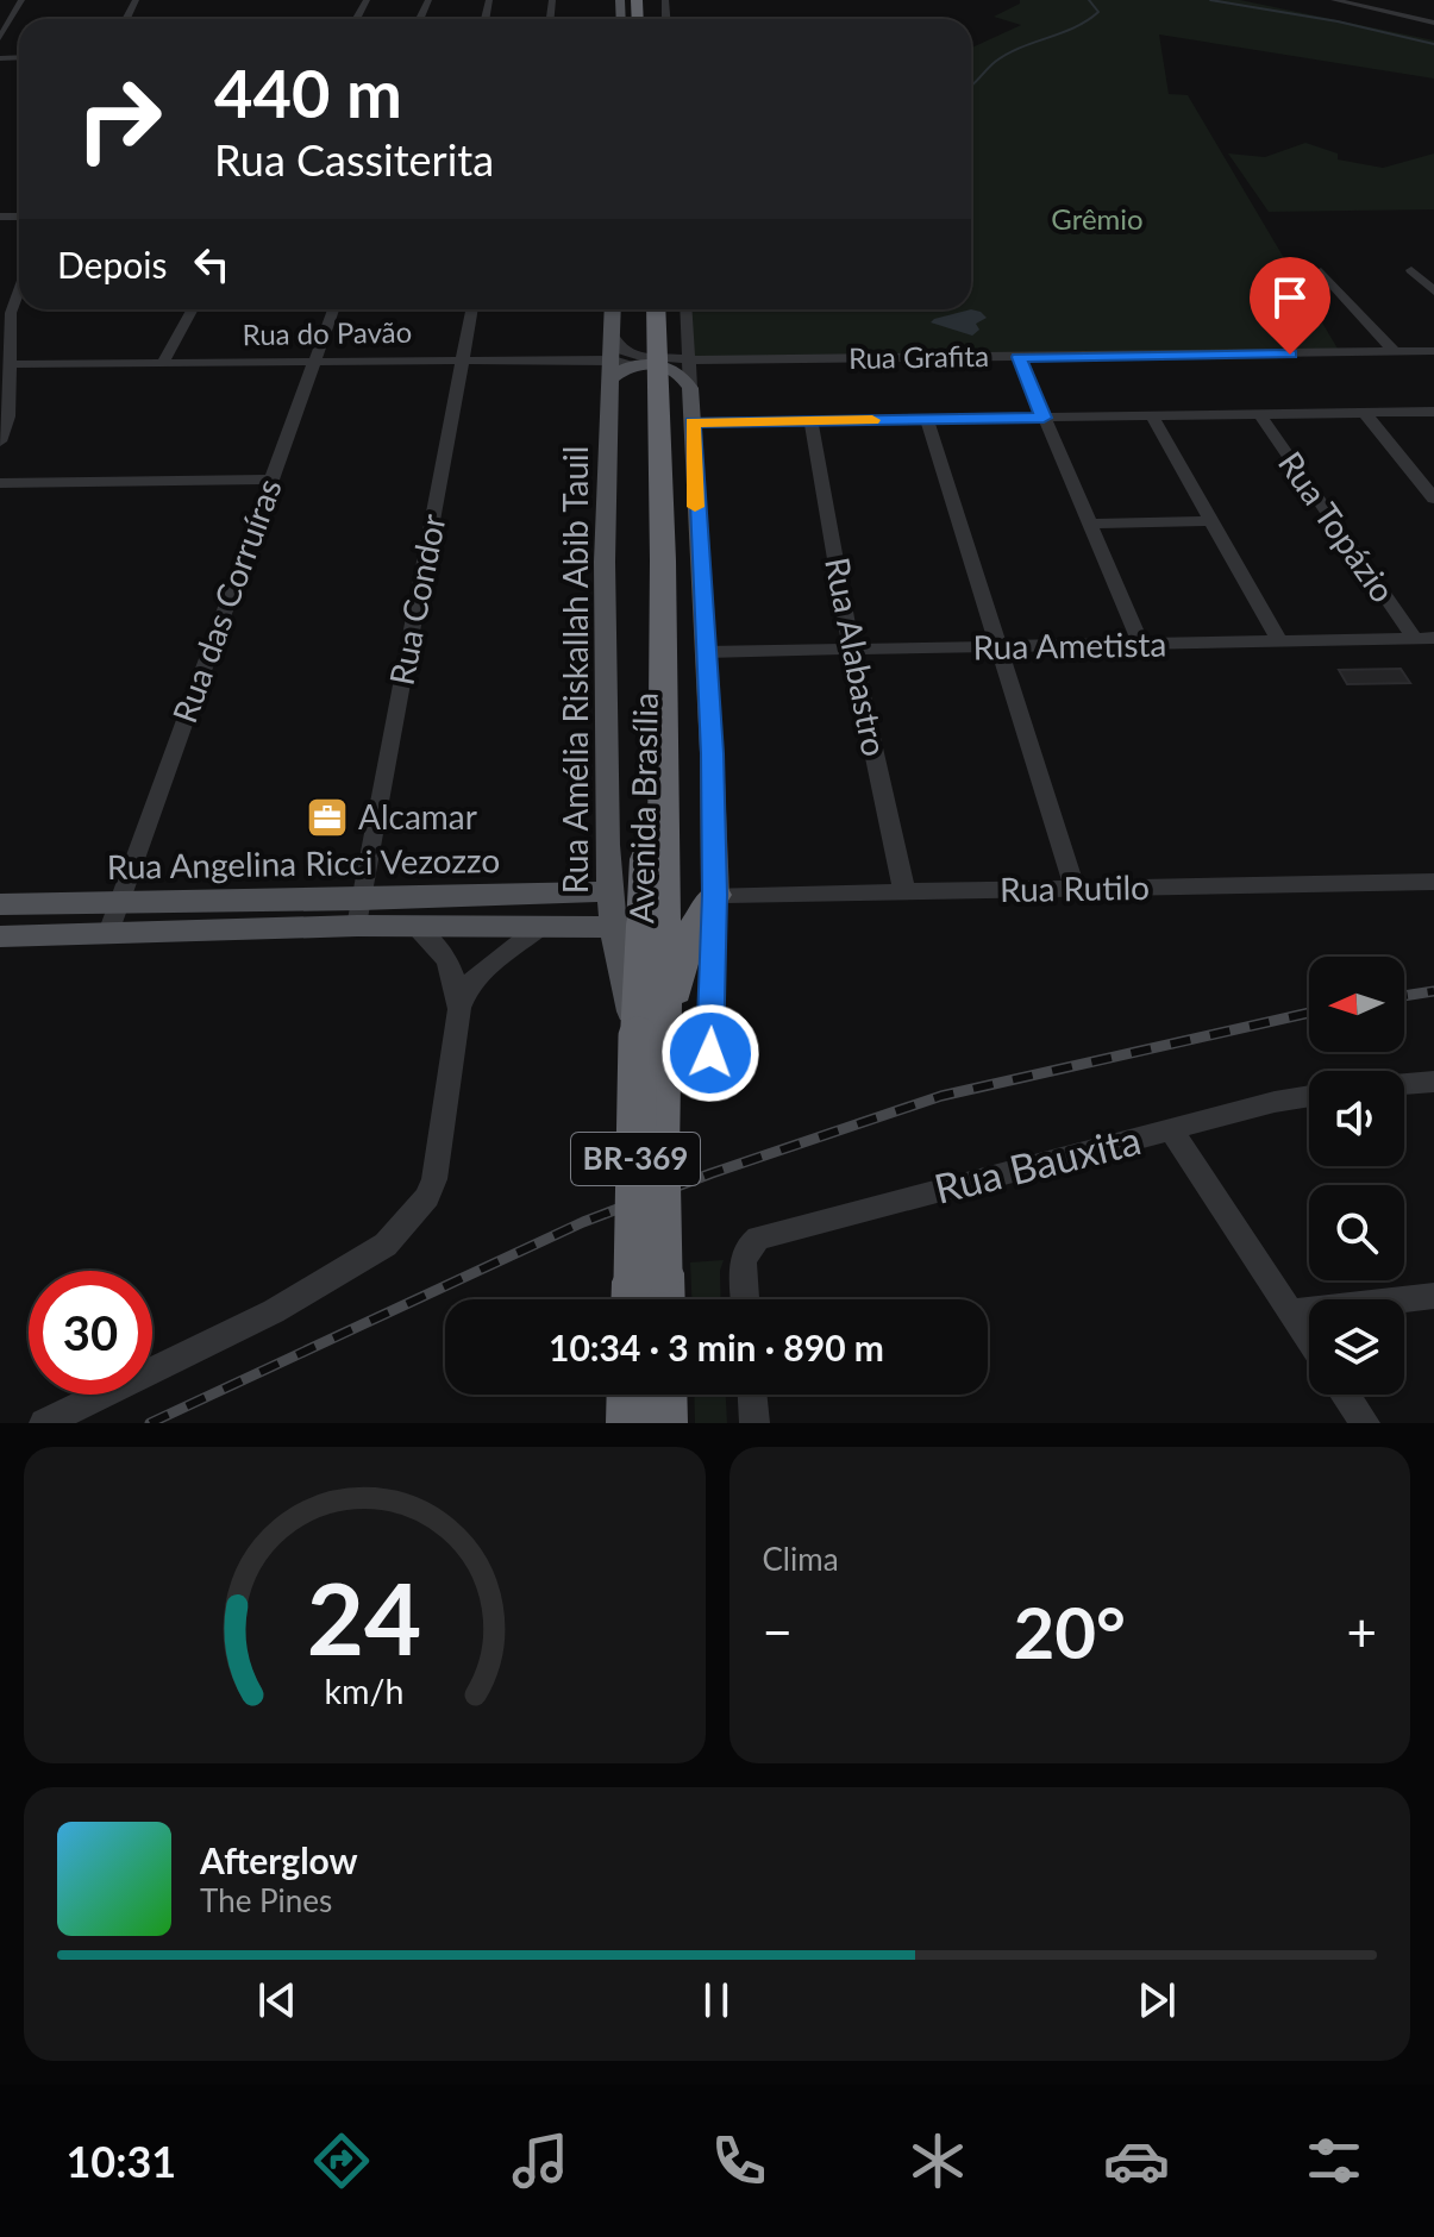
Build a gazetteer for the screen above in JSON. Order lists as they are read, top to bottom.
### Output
{
  "streets": {
    "highway": ["Avenida Brasília", "BR-369"],
    "main road": ["Rua Amélia Riskallah Abib Tauil", "Rua Angelina Ricci Vezozzo"],
    "street": [
      "Rua do Pavão",
      "Rua Grafita",
      "Rua Topázio",
      "Rua Condor",
      "Rua das Corruíras",
      "Rua Ametista",
      "Rua Alabastro",
      "Rua Rutilo",
      "Rua Bauxita"
    ]
  },
  "crossings": [
    ["Rua do Pavão", "Rua Condor"],
    ["Rua do Pavão", "Rua das Corruíras"],
    ["Rua do Pavão", "Rua Amélia Riskallah Abib Tauil"],
    ["Rua Grafita", "Avenida Brasília"],
    ["Rua Topázio", "Rua Ametista"],
    ["Rua Condor", "Rua Angelina Ricci Vezozzo"],
    ["Rua das Corruíras", "Rua Angelina Ricci Vezozzo"],
    ["Rua Ametista", "Rua Alabastro"],
    ["Rua Alabastro", "Rua Rutilo"],
    ["Rua Amélia Riskallah Abib Tauil", "Avenida Brasília"],
    ["Rua Amélia Riskallah Abib Tauil", "Rua Angelina Ricci Vezozzo"]
  ],
  "parks": ["Grêmio"],
  "places": {
    "office": ["Alcamar"]
  },
  "north": "left",
  "page": {
    "turn": ["440 m", "Rua Cassiterita"],
    "then": "Depois",
    "limit": "30",
    "trip": "10:34 · 3 min · 890 m",
    "tile": "Clima",
    "heat": ["−", "20°", "+"],
    "song": ["Afterglow", "The Pines"],
    "tabs": "10:31",
    "gauge": ["24", "km/h"]
  }
}
